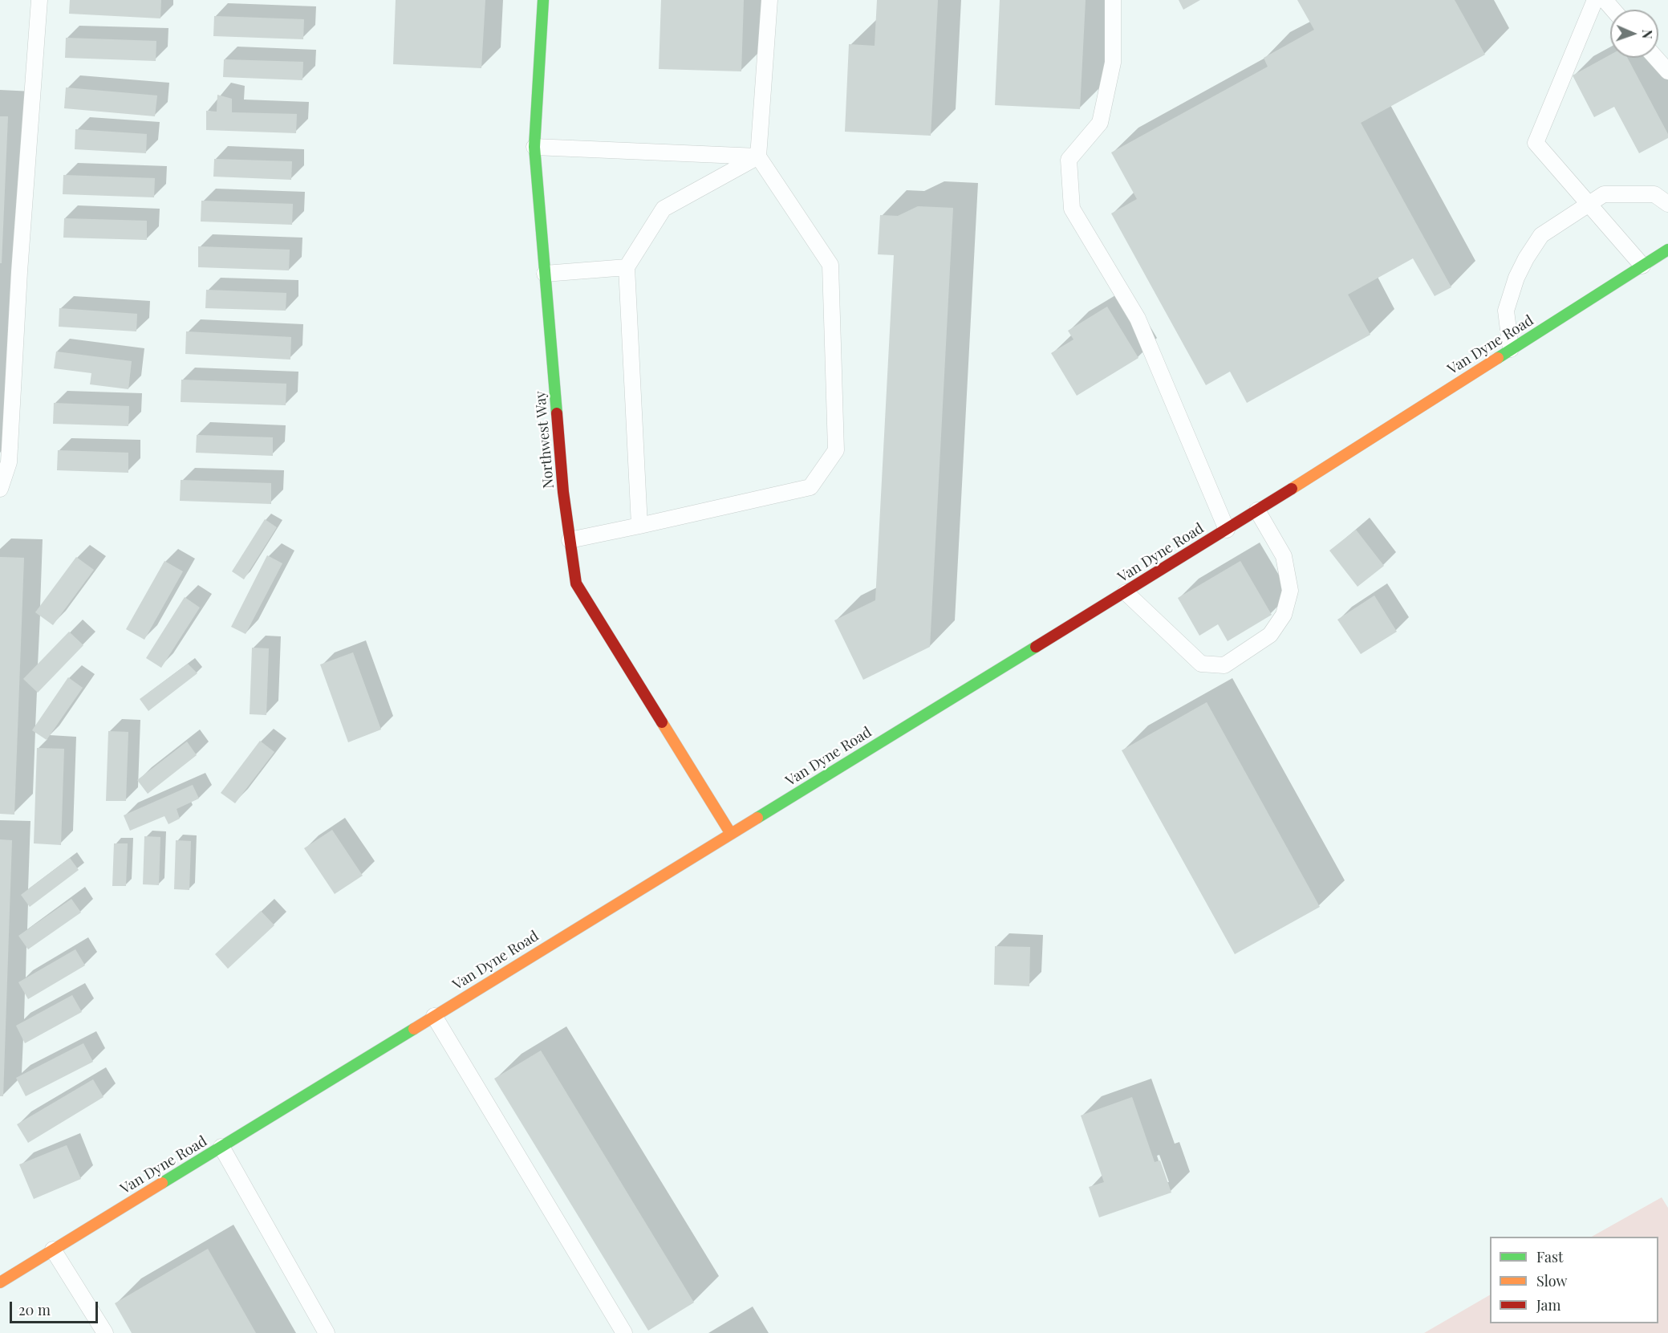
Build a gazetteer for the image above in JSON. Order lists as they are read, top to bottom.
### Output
{
  "streets": {
    "street": ["Van Dyne Road", "Northwest Way"]
  },
  "crossings": [
    ["Van Dyne Road", "Northwest Way"]
  ],
  "legend": ["Fast", "Slow", "Jam"],
  "scale_bar": "20 m",
  "north": "right"
}
